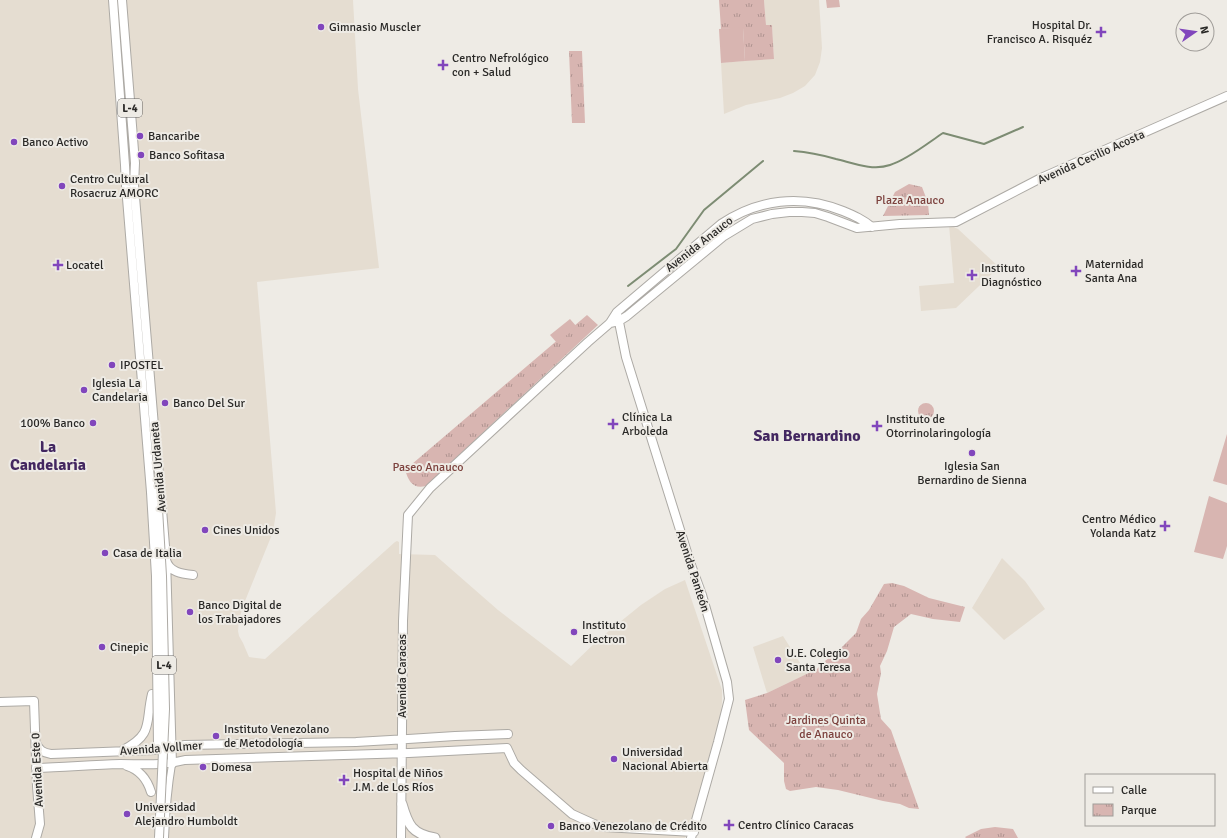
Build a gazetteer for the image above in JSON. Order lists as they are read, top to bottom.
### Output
{
  "streets": {
    "main road": [
      "L-4",
      "Avenida Cecilio Acosta",
      "Avenida Anauco",
      "Avenida Urdaneta",
      "Avenida Panteón",
      "Avenida Caracas",
      "Avenida Vollmer",
      "Avenida Este 0"
    ]
  },
  "crossings": [
    ["L-4", "Avenida Urdaneta"],
    ["Avenida Cecilio Acosta", "Avenida Anauco"],
    ["Avenida Anauco", "Avenida Panteón"],
    ["Avenida Anauco", "Avenida Caracas"],
    ["Avenida Urdaneta", "Avenida Vollmer"],
    ["Avenida Panteón", "Avenida Vollmer"],
    ["Avenida Caracas", "Avenida Vollmer"],
    ["Avenida Vollmer", "Avenida Este 0"]
  ],
  "districts": ["San Bernardino", "La Candelaria"],
  "parks": ["Plaza Anauco", "Paseo Anauco", "Jardines Quinta de Anauco"],
  "places": {
    "other": [
      "Gimnasio Muscler",
      "Bancaribe",
      "Banco Activo",
      "Banco Sofitasa",
      "Centro Cultural Rosacruz AMORC",
      "IPOSTEL",
      "Iglesia La Candelaria",
      "Banco Del Sur",
      "100% Banco",
      "Iglesia San Bernardino de Sienna",
      "Cines Unidos",
      "Casa de Italia",
      "Banco Digital de los Trabajadores",
      "Instituto Electron",
      "Cinepic",
      "U.E. Colegio Santa Teresa",
      "Instituto Venezolano de Metodología",
      "Universidad Nacional Abierta",
      "Domesa",
      "Universidad Alejandro Humboldt",
      "Banco Venezolano de Crédito"
    ],
    "health": [
      "Hospital Dr. Francisco A. Risquéz",
      "Centro Nefrológico con + Salud",
      "Locatel",
      "Maternidad Santa Ana",
      "Instituto Diagnóstico",
      "Clínica La Arboleda",
      "Instituto de Otorrinolaringología",
      "Centro Médico Yolanda Katz",
      "Hospital de Niños J.M. de Los Ríos",
      "Centro Clínico Caracas"
    ]
  },
  "legend": ["Calle", "Parque"],
  "north": "right"
}
